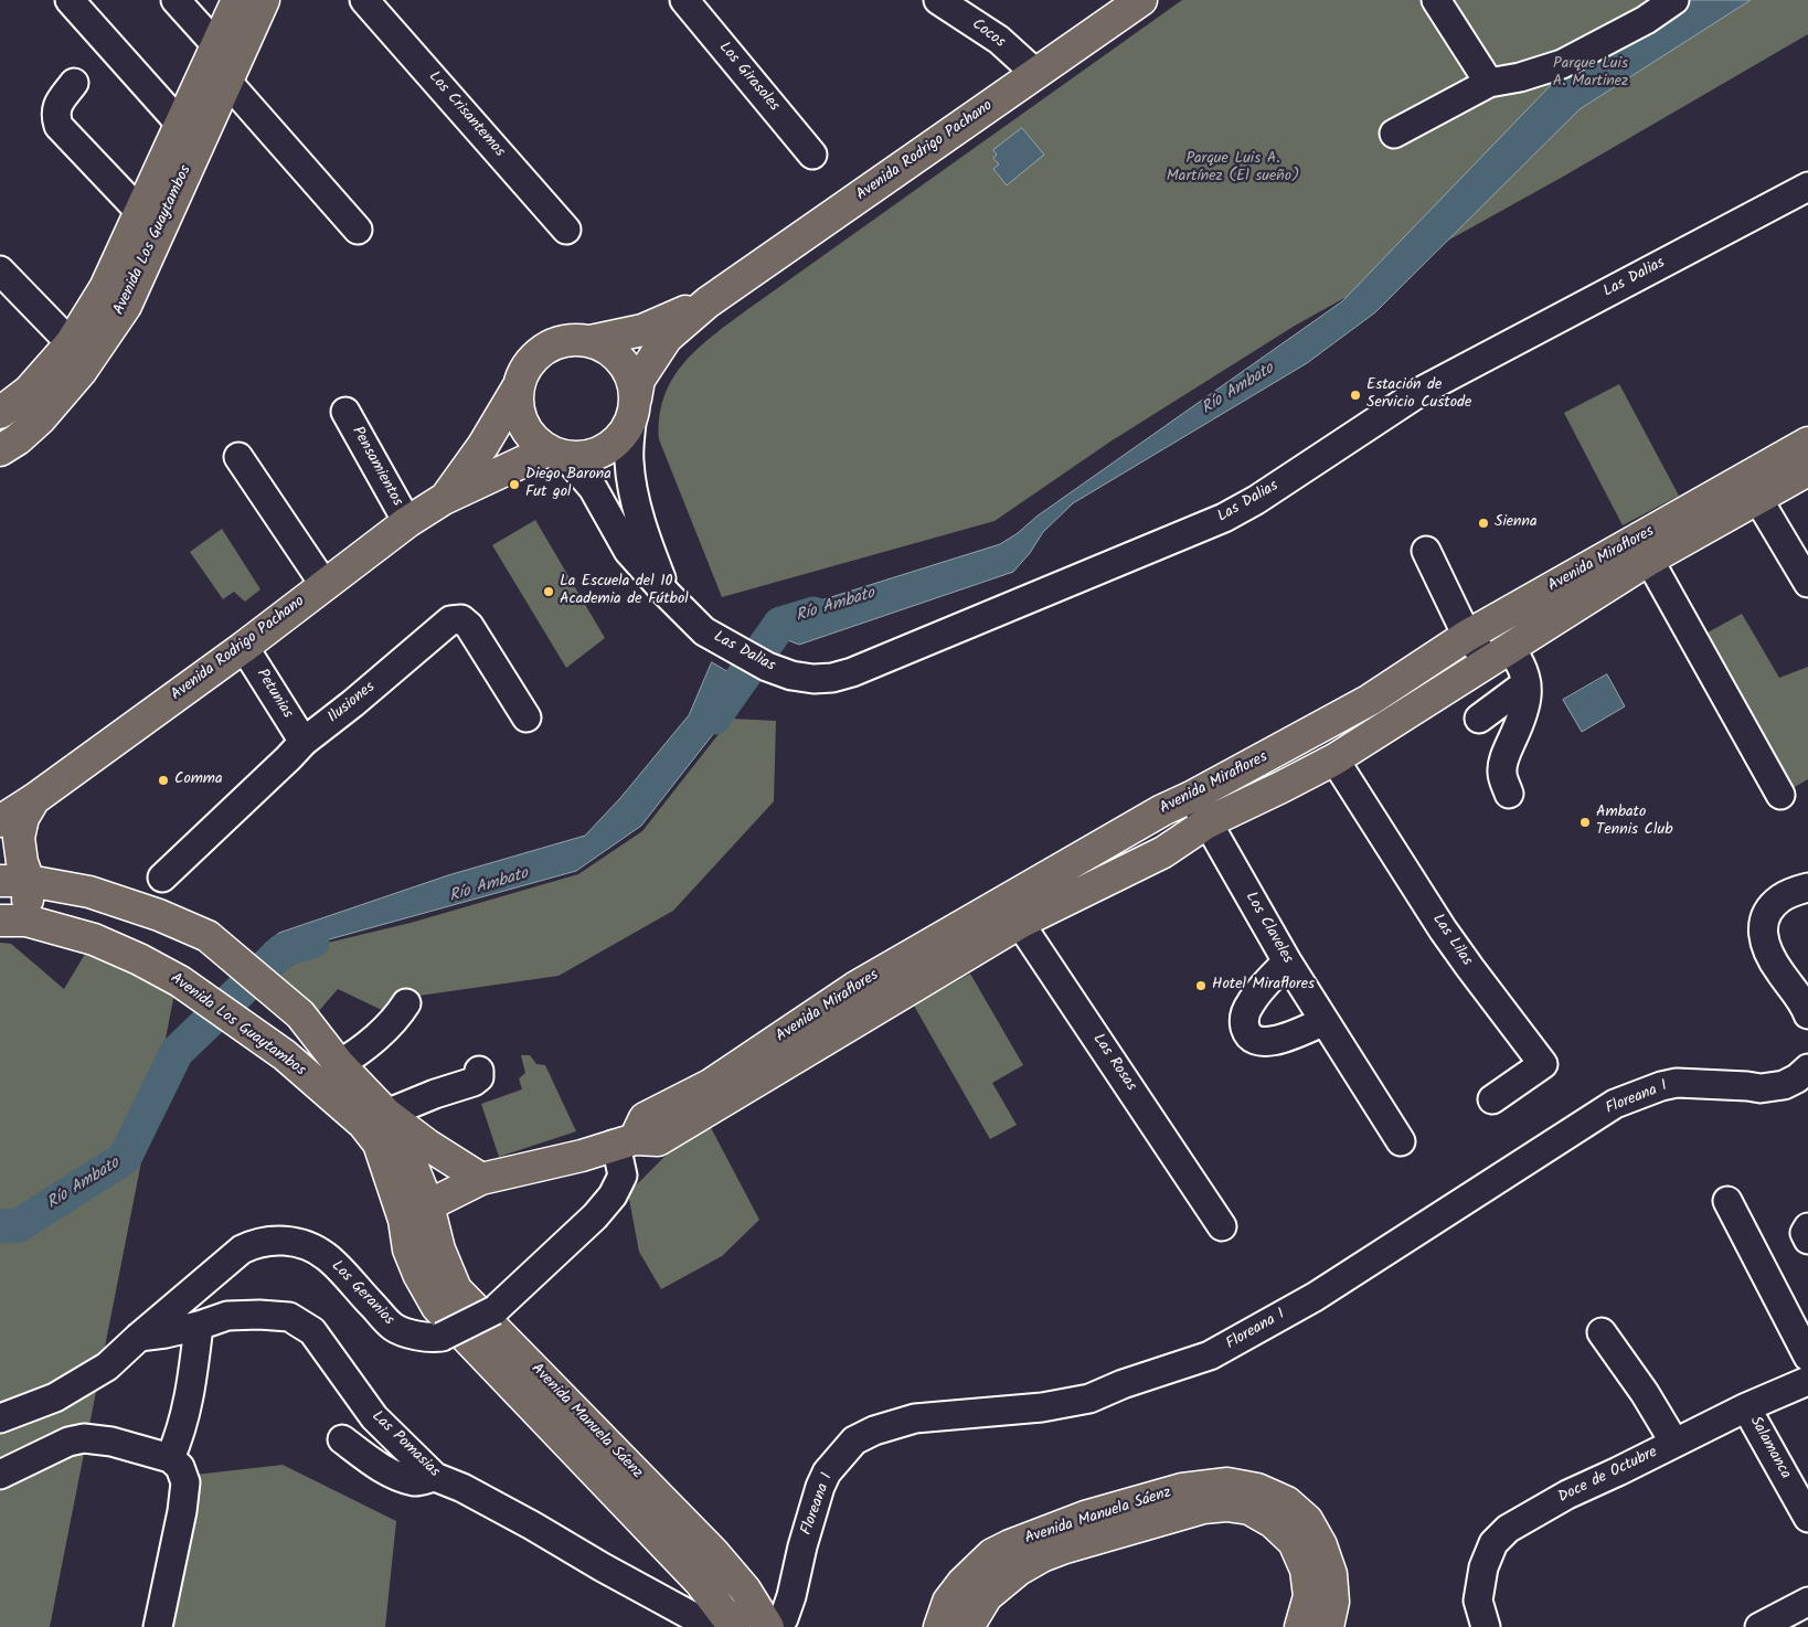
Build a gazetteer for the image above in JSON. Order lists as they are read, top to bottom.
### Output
{
  "streets": {
    "main road": [
      "Avenida Rodrigo Pachano",
      "Avenida Los Guaytambos",
      "Avenida Miraflores",
      "Avenida Manuela Sáenz"
    ],
    "street": [
      "Cocos",
      "Los Girasoles",
      "Los Crisantemos",
      "Las Dalias",
      "Pensamientos",
      "Petunias",
      "Ilusiones",
      "Los Claveles",
      "Las Lilas",
      "Las Rosas",
      "Floreana I",
      "Los Geranios",
      "Las Pomasias",
      "Salamanca",
      "Doce de Octubre"
    ]
  },
  "crossings": [
    ["Cocos", "Avenida Rodrigo Pachano"],
    ["Avenida Rodrigo Pachano", "Avenida Los Guaytambos"],
    ["Avenida Rodrigo Pachano", "Las Dalias"],
    ["Avenida Rodrigo Pachano", "Pensamientos"],
    ["Avenida Rodrigo Pachano", "Petunias"],
    ["Avenida Los Guaytambos", "Avenida Miraflores"],
    ["Avenida Los Guaytambos", "Avenida Manuela Sáenz"],
    ["Avenida Miraflores", "Los Claveles"],
    ["Avenida Miraflores", "Las Lilas"],
    ["Avenida Miraflores", "Las Rosas"],
    ["Avenida Miraflores", "Los Geranios"],
    ["Avenida Miraflores", "Avenida Manuela Sáenz"],
    ["Petunias", "Ilusiones"],
    ["Los Geranios", "Las Pomasias"],
    ["Salamanca", "Doce de Octubre"]
  ],
  "water": ["Río Ambato"],
  "parks": ["Parque Luis A. Martinez", "Parque Luis A. Martínez (El sueño)"],
  "places": [
    "Estación de Servicio Custode",
    "Diego Barona Fut gol",
    "Sienna",
    "La Escuela del 10 Academia de Fútbol",
    "Comma",
    "Ambato Tennis Club",
    "Hotel Miraflores"
  ]
}
